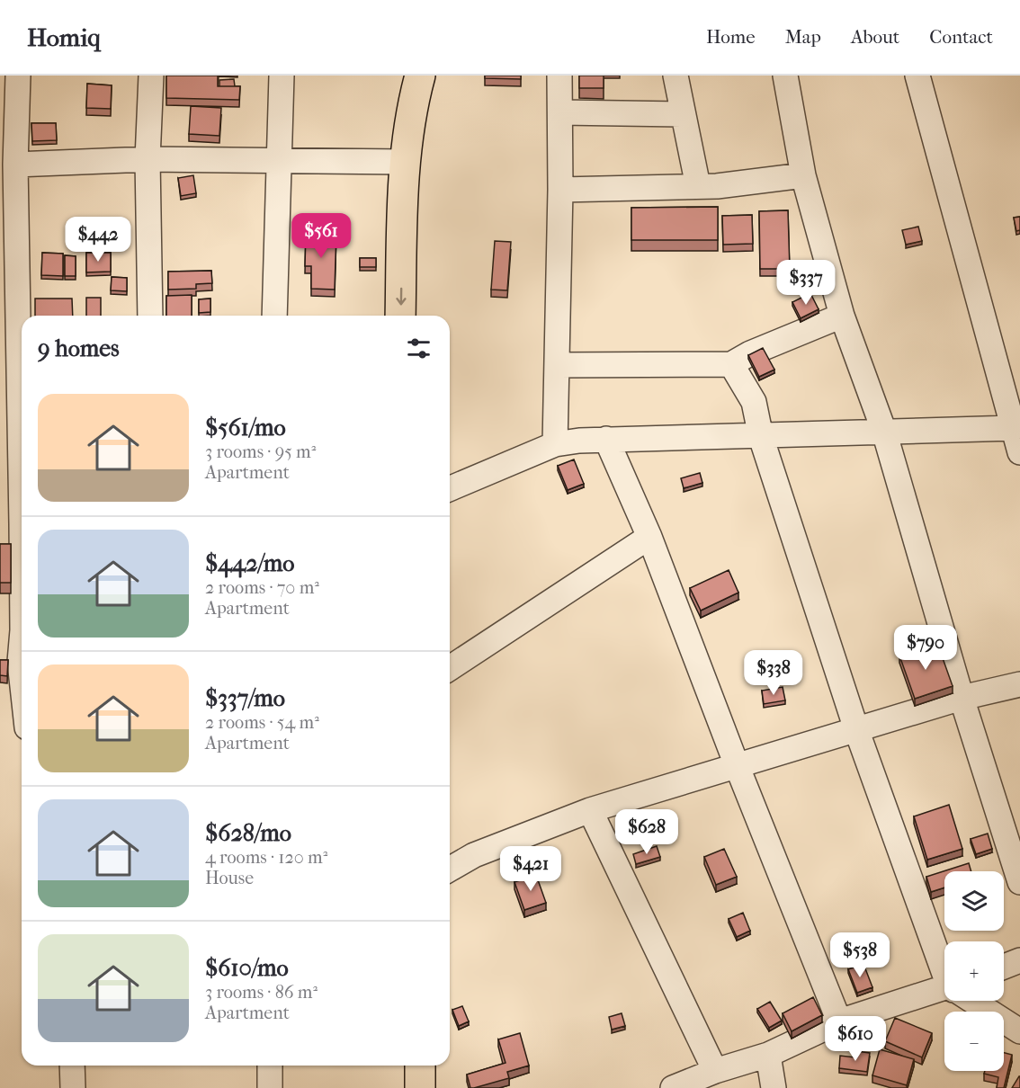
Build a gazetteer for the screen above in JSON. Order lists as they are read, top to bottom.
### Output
{
  "page": {
    "header": "Homiq",
    "nav": [
      "Home",
      "Map",
      "About",
      "Contact"
    ],
    "price": [
      "$561",
      "$442",
      "$337",
      "$790",
      "$338",
      "$628",
      "$421",
      "$538",
      "$610"
    ],
    "heading": "9 homes",
    "list": [
      {
        "name": "$561/mo",
        "note": "3 rooms · 95 m² · Apartment"
      },
      {
        "name": "$442/mo",
        "note": "2 rooms · 70 m² · Apartment"
      },
      {
        "name": "$337/mo",
        "note": "2 rooms · 54 m² · Apartment"
      },
      {
        "name": "$628/mo",
        "note": "4 rooms · 120 m² · House"
      },
      {
        "name": "$610/mo",
        "note": "3 rooms · 86 m² · Apartment"
      }
    ],
    "map_buttons": ["+", "−"]
  }
}
